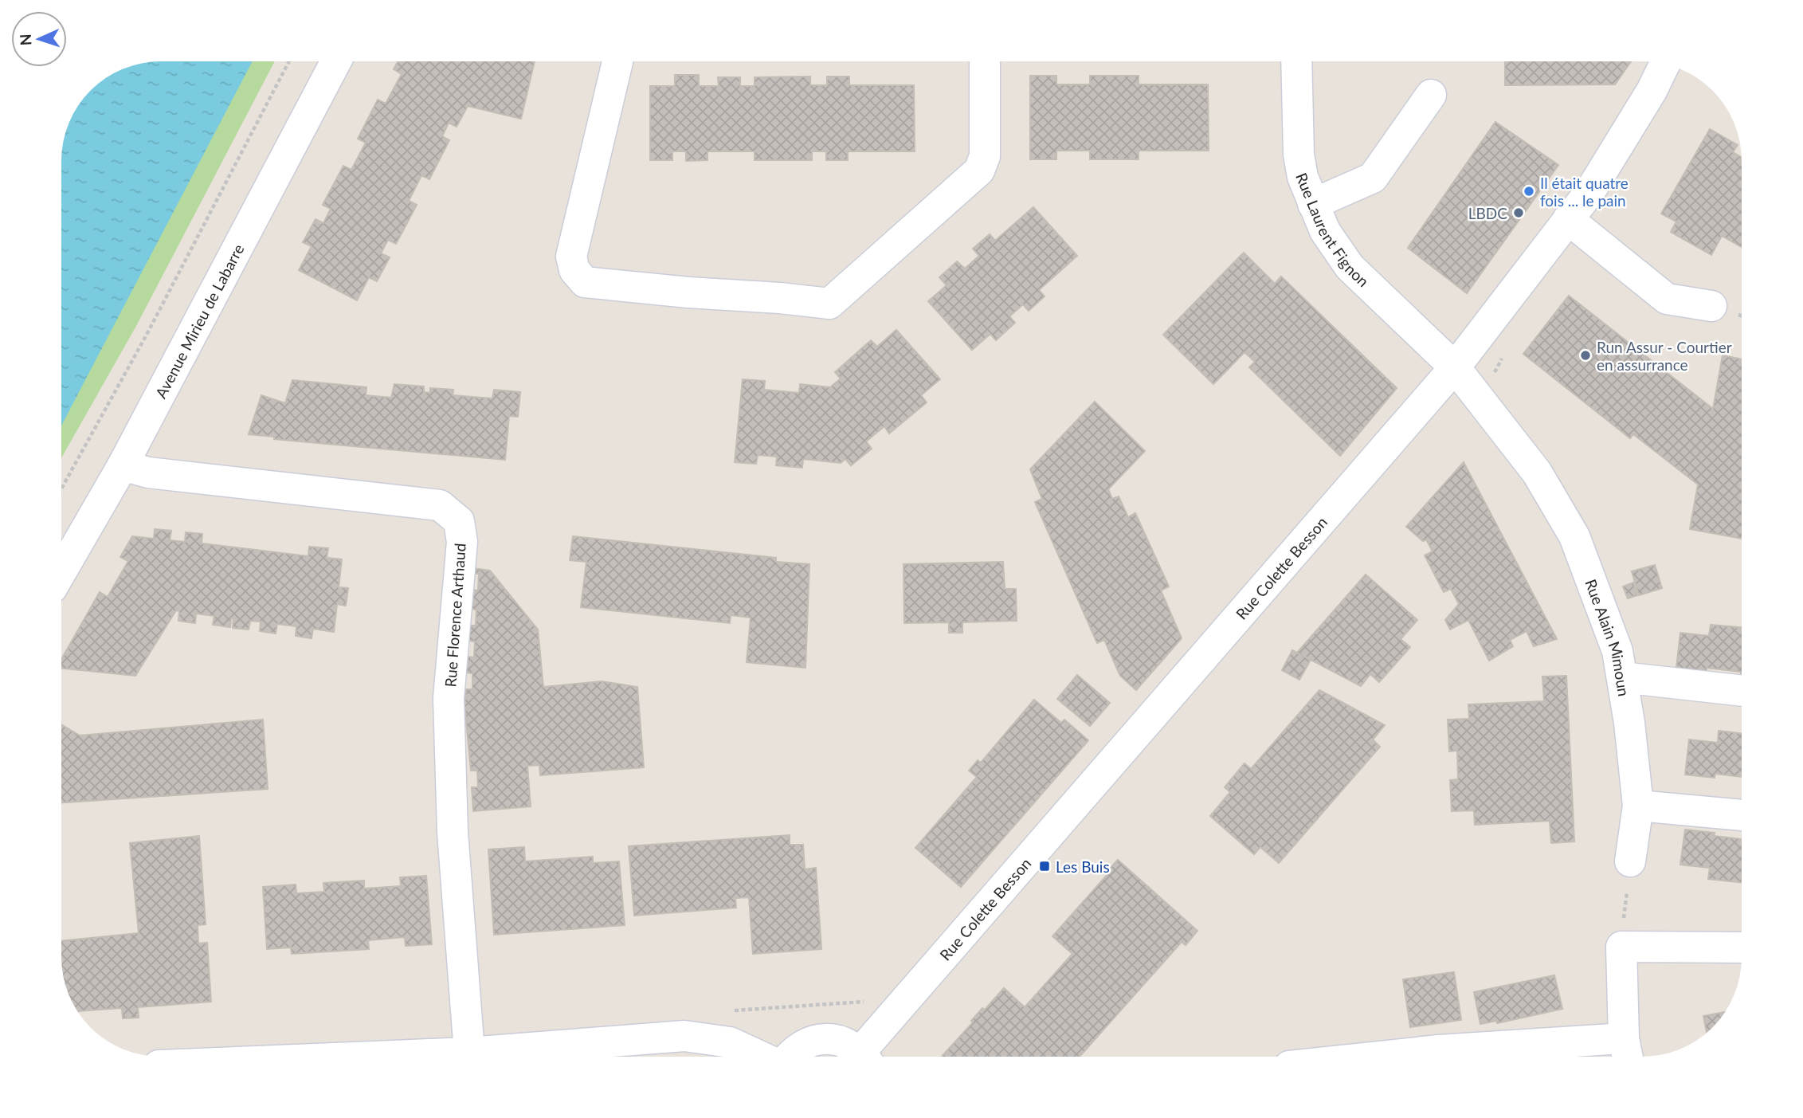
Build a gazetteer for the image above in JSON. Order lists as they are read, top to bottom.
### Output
{
  "streets": {
    "street": [
      "Rue Laurent Fignon",
      "Avenue Mirieu de Labarre",
      "Rue Colette Besson",
      "Rue Florence Arthaud",
      "Rue Alain Mimoun"
    ]
  },
  "crossings": [
    ["Rue Laurent Fignon", "Rue Colette Besson"],
    ["Rue Laurent Fignon", "Rue Alain Mimoun"],
    ["Avenue Mirieu de Labarre", "Rue Florence Arthaud"],
    ["Rue Colette Besson", "Rue Alain Mimoun"]
  ],
  "places": {
    "other": ["Il était quatre fois ... le pain", "LBDC", "Run Assur - Courtier en assurrance"],
    "transit": ["Les Buis"]
  },
  "north": "left"
}
